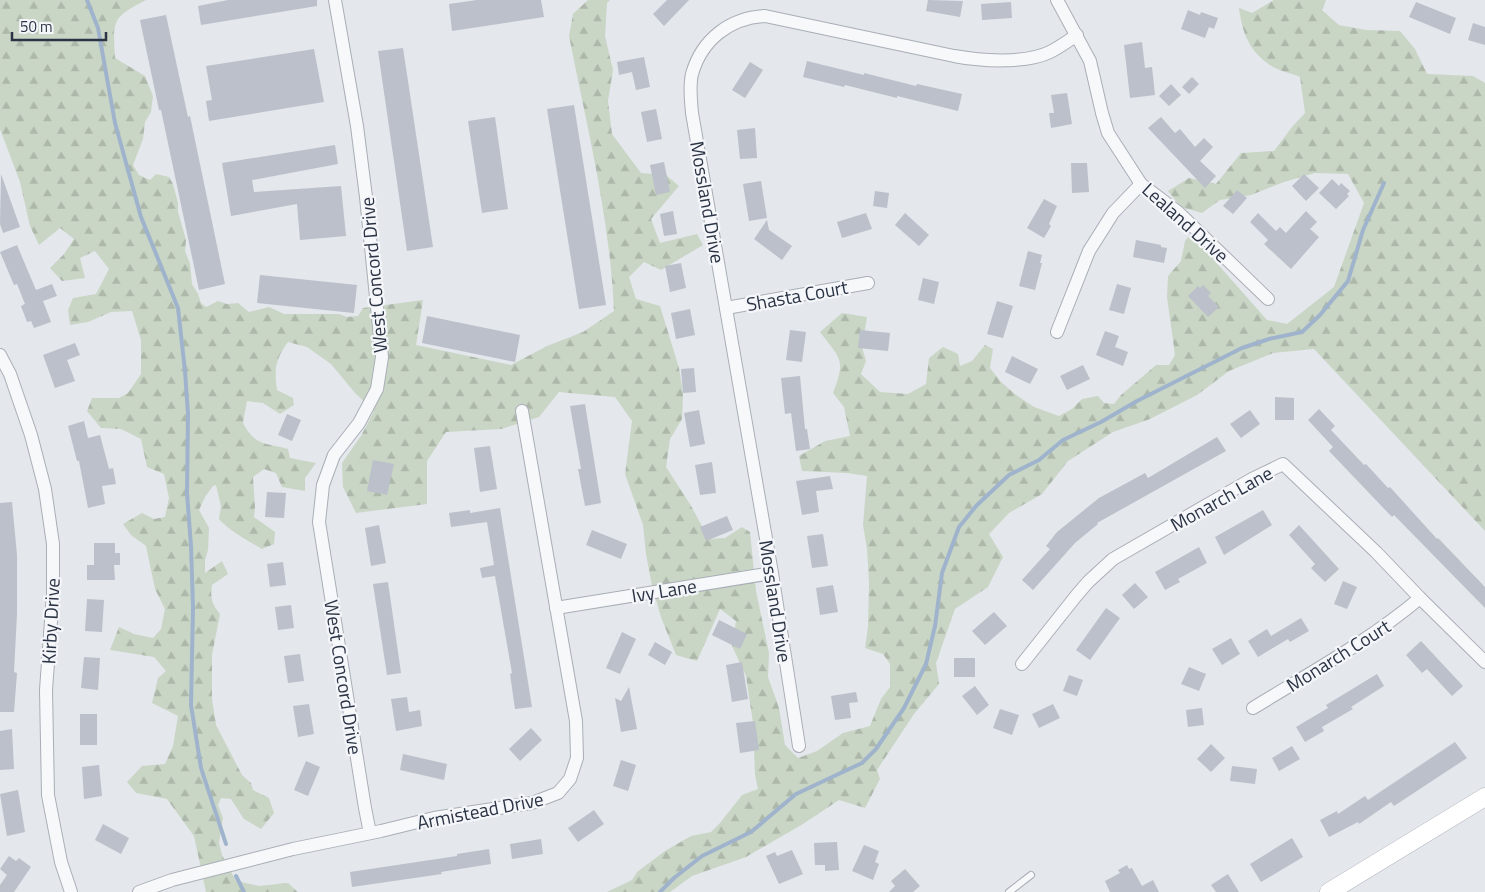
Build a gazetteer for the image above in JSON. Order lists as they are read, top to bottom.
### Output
{
  "streets": {
    "street": [
      "Mossland Drive",
      "Lealand Drive",
      "West Concord Drive",
      "Shasta Court",
      "Monarch Lane",
      "Ivy Lane",
      "Kirby Drive",
      "Monarch Court",
      "Armistead Drive"
    ]
  },
  "crossings": [
    ["Mossland Drive", "Lealand Drive"],
    ["Mossland Drive", "Shasta Court"],
    ["Mossland Drive", "Ivy Lane"],
    ["West Concord Drive", "Armistead Drive"],
    ["Monarch Lane", "Monarch Court"],
    ["Ivy Lane", "Armistead Drive"]
  ],
  "scale_bar": "50 m"
}
